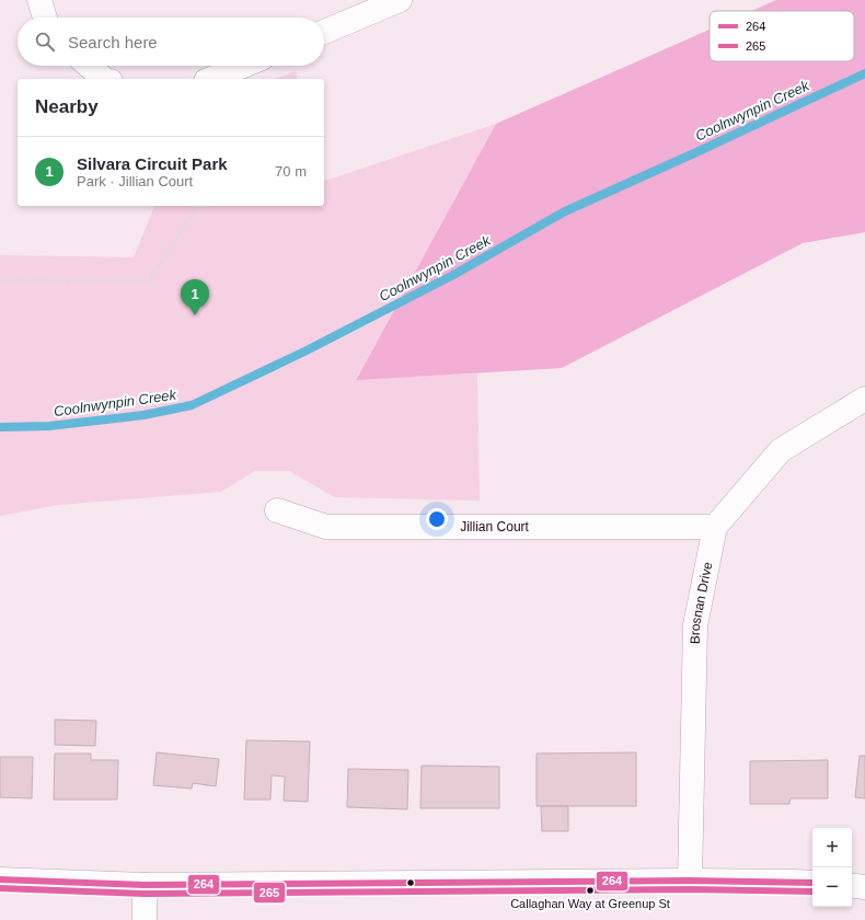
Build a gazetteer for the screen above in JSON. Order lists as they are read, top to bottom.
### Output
{
  "streets": {
    "street": ["Jillian Court", "Brosnan Drive"]
  },
  "crossings": [
    ["Jillian Court", "Brosnan Drive"]
  ],
  "water": ["Coolnwynpin Creek"],
  "places": ["Callaghan Way at Greenup St"],
  "lines": ["transit line 264", "transit line 265"],
  "legend": ["264", "265"],
  "page": {
    "search": "Search here",
    "heading": "Nearby",
    "list": [
      {
        "mark": "1",
        "name": "Silvara Circuit Park",
        "note": "Park · Jillian Court",
        "value": "70 m"
      }
    ],
    "pins": "1",
    "map_buttons": ["+", "−"]
  }
}
